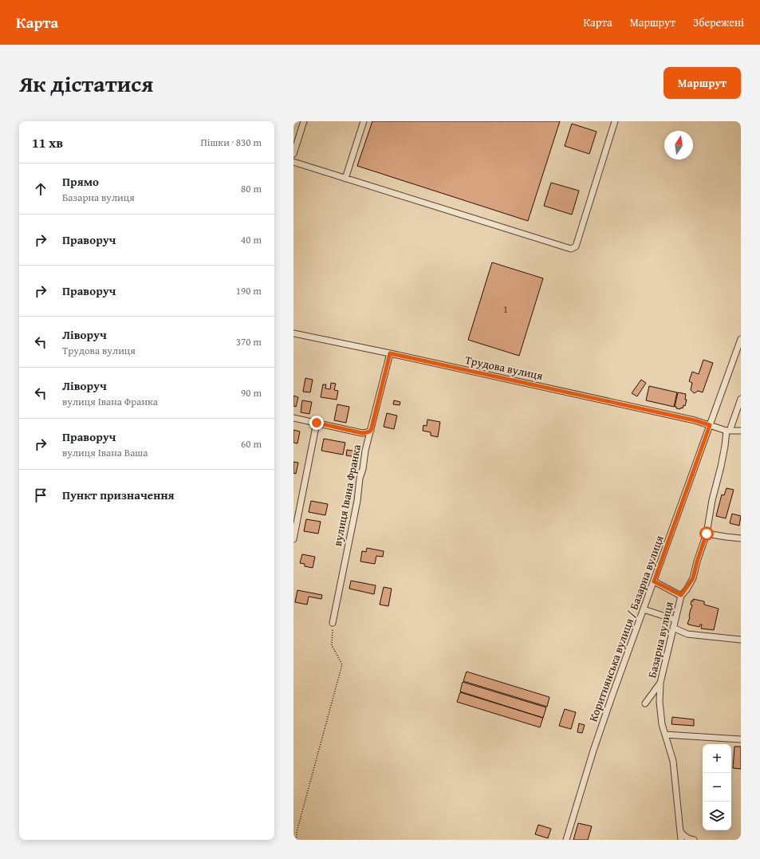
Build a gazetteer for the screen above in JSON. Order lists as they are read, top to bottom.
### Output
{
  "streets": {
    "street": [
      "Трудова вулиця",
      "вулиця Івана Франка",
      "Коритнянська вулиця / Базарна вулиця",
      "Базарна вулиця"
    ]
  },
  "crossings": [
    ["Трудова вулиця", "вулиця Івана Франка"],
    ["Трудова вулиця", "Коритнянська вулиця / Базарна вулиця"],
    ["Трудова вулиця", "Базарна вулиця"]
  ],
  "house_numbers": ["1"],
  "north": "top",
  "page": {
    "header": "Карта",
    "nav": ["Карта", "Маршрут", "Збережені"],
    "title": "Як дістатися",
    "buttons": "Маршрут",
    "heading": ["11 хв", "Пішки · 830 m"],
    "list": [
      ["Прямо", "Базарна вулиця", "80 m"],
      ["Праворуч", "40 m"],
      ["Праворуч", "190 m"],
      ["Ліворуч", "Трудова вулиця", "370 m"],
      ["Ліворуч", "вулиця Івана Франка", "90 m"],
      ["Праворуч", "вулиця Івана Ваша", "60 m"],
      "Пункт призначення"
    ],
    "map_buttons": ["+", "−"]
  }
}
